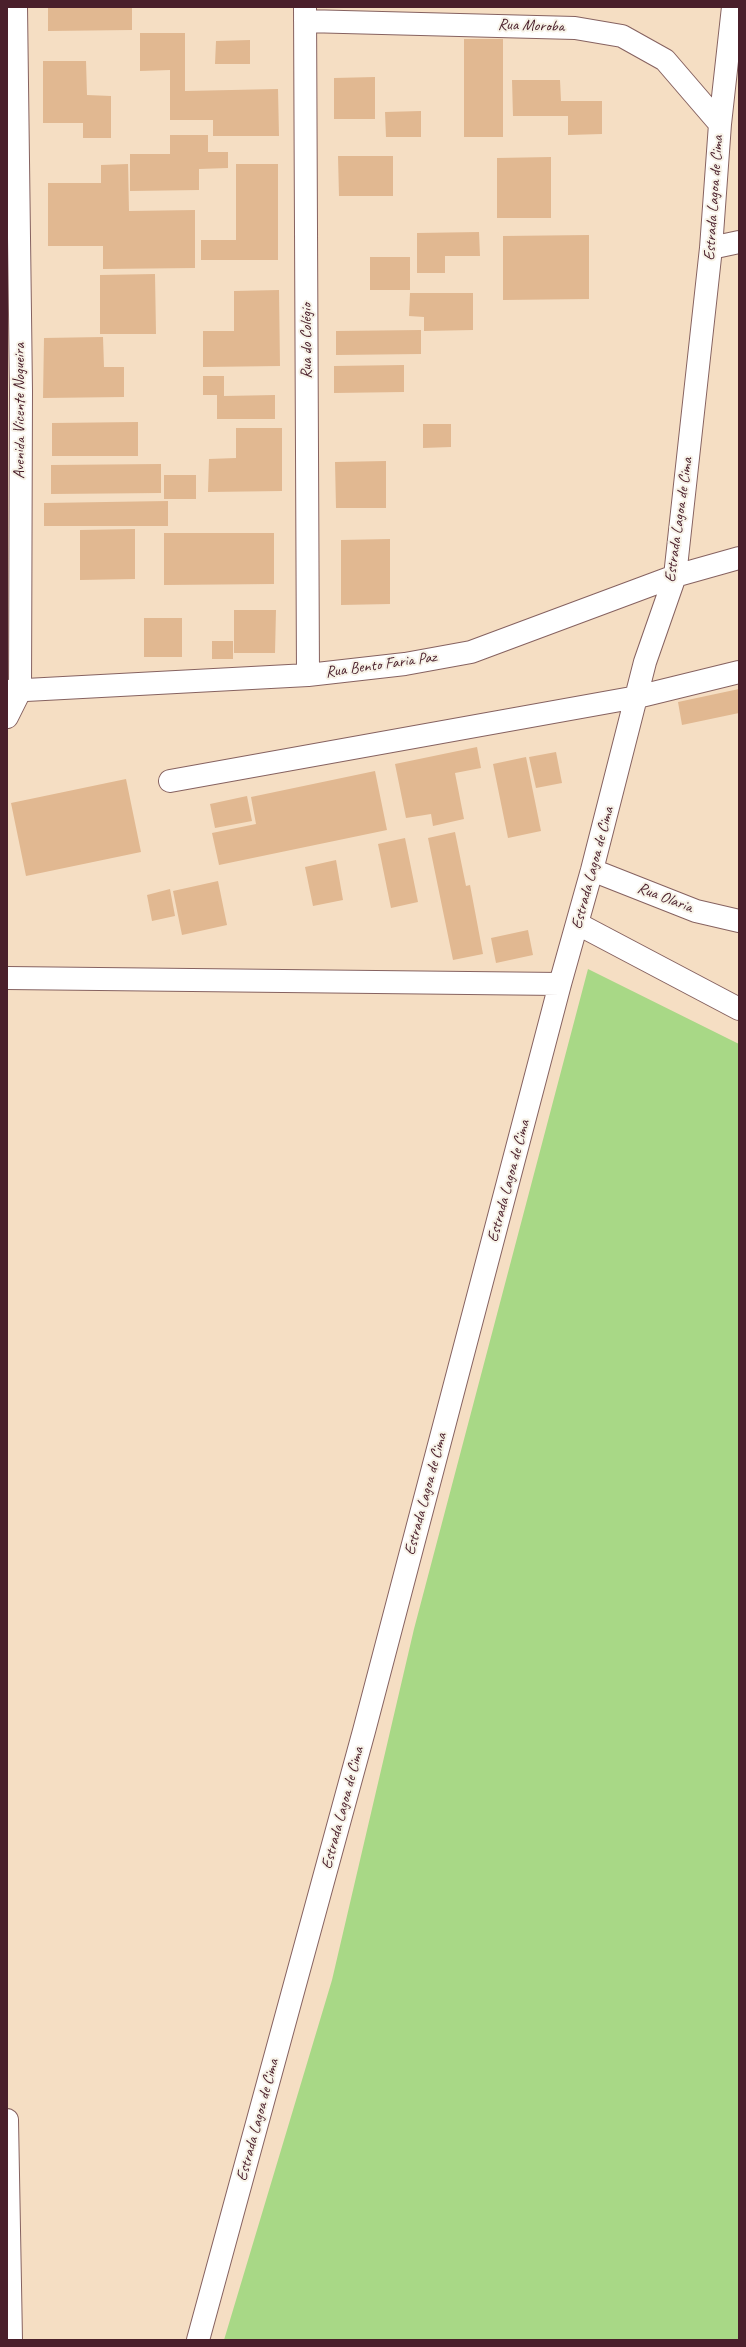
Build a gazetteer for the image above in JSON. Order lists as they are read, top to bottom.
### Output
{
  "streets": {
    "street": [
      "Rua Moroba",
      "Estrada Lagoa de Cima",
      "Rua do Colégio",
      "Avenida Vicente Nogueira",
      "Rua Bento Faria Paz",
      "Rua Olaria"
    ]
  },
  "crossings": [
    ["Rua Moroba", "Estrada Lagoa de Cima"],
    ["Rua Moroba", "Rua do Colégio"],
    ["Estrada Lagoa de Cima", "Rua Bento Faria Paz"],
    ["Estrada Lagoa de Cima", "Rua Olaria"],
    ["Rua do Colégio", "Rua Bento Faria Paz"],
    ["Avenida Vicente Nogueira", "Rua Bento Faria Paz"]
  ]
}
